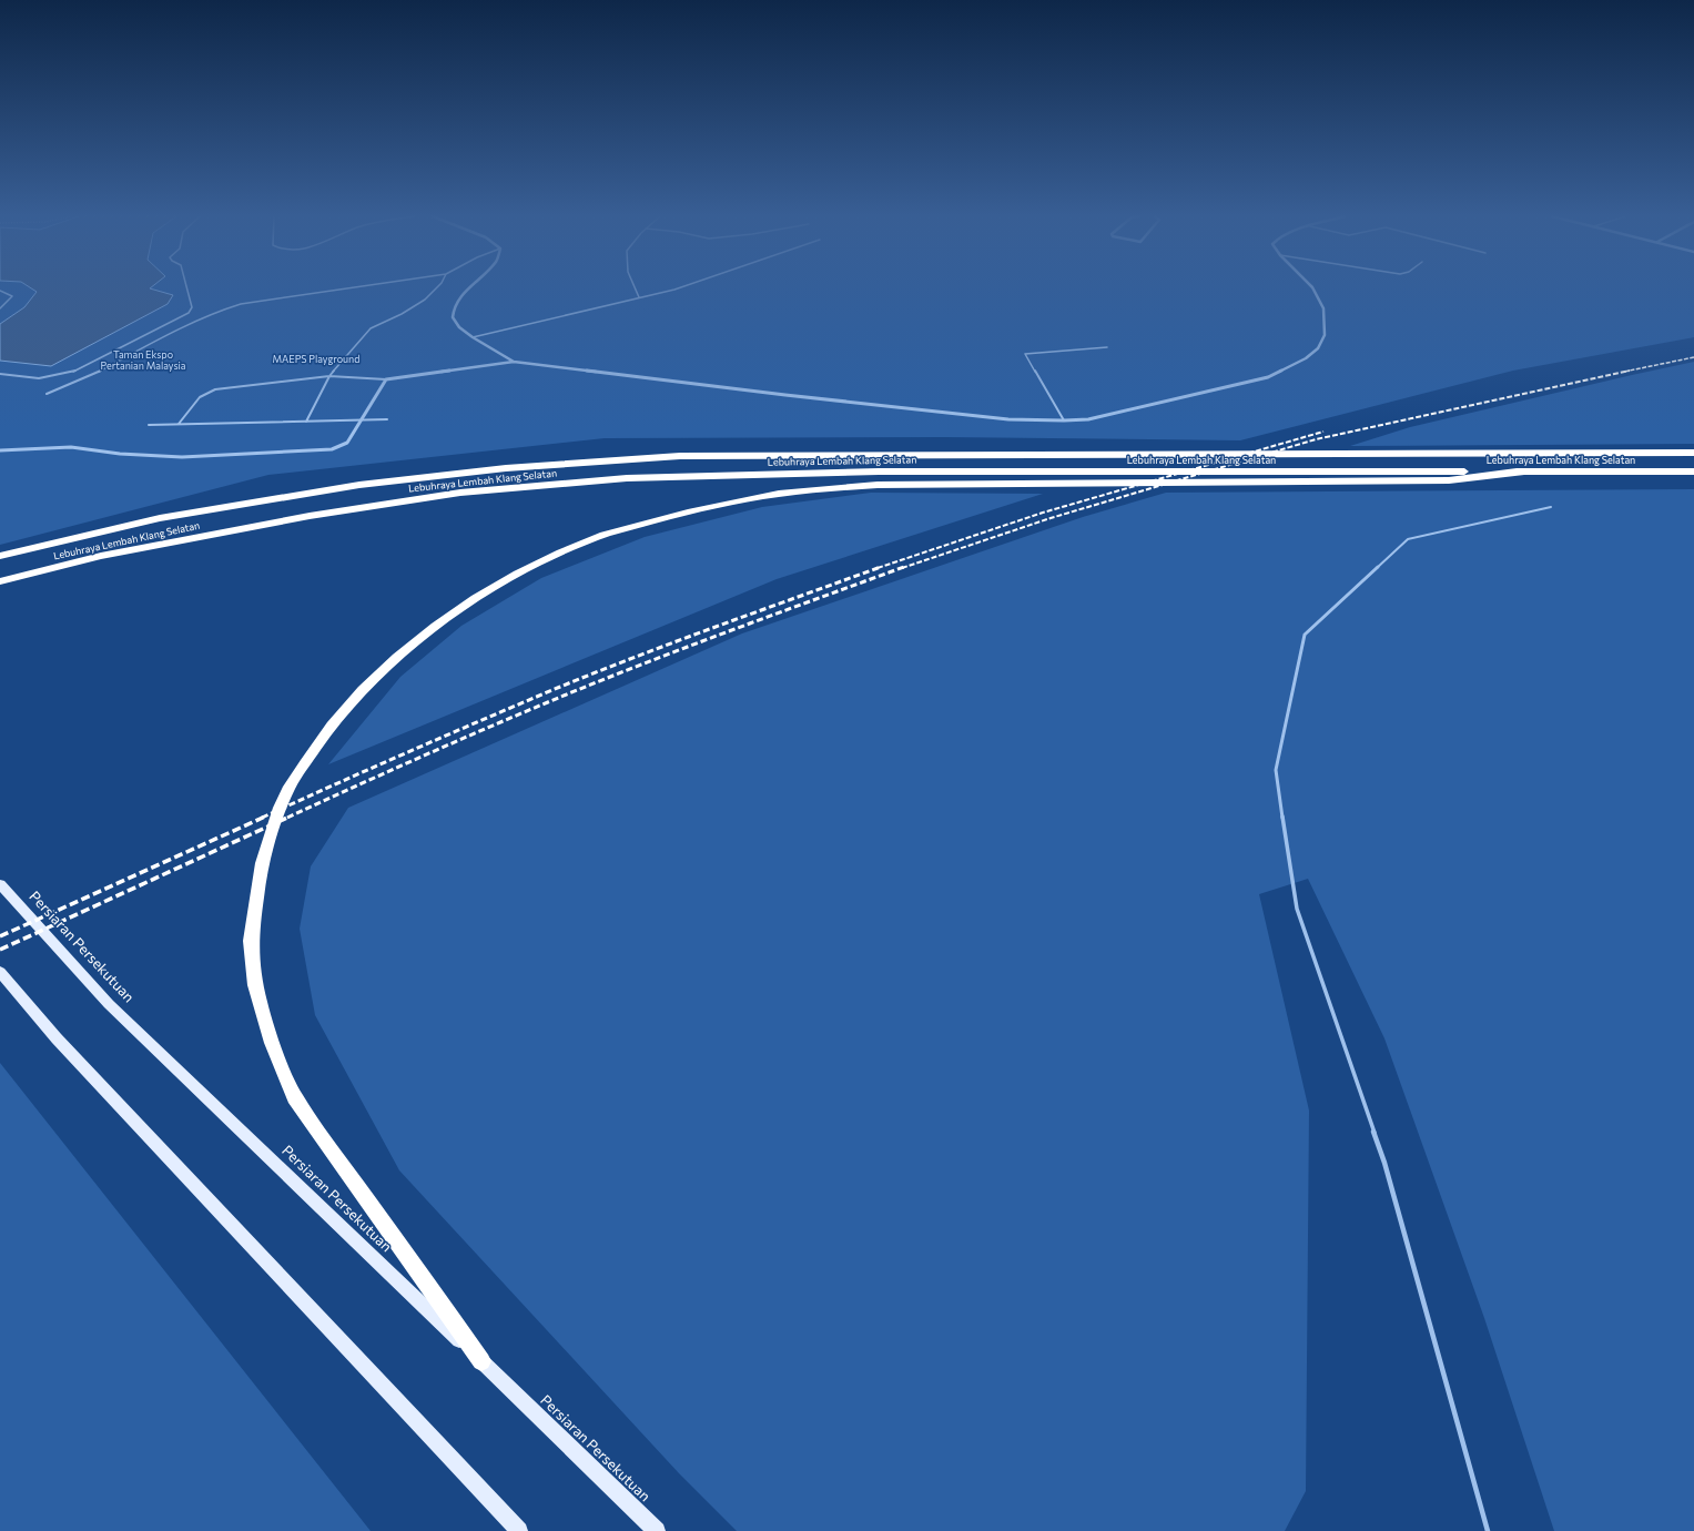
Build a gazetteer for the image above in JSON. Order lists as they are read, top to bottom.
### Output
{
  "streets": {
    "highway": ["Lebuhraya Lembah Klang Selatan"],
    "main road": ["Persiaran Persekutuan"]
  },
  "parks": ["Taman Ekspo Pertanian Malaysia", "MAEPS Playground"]
}
